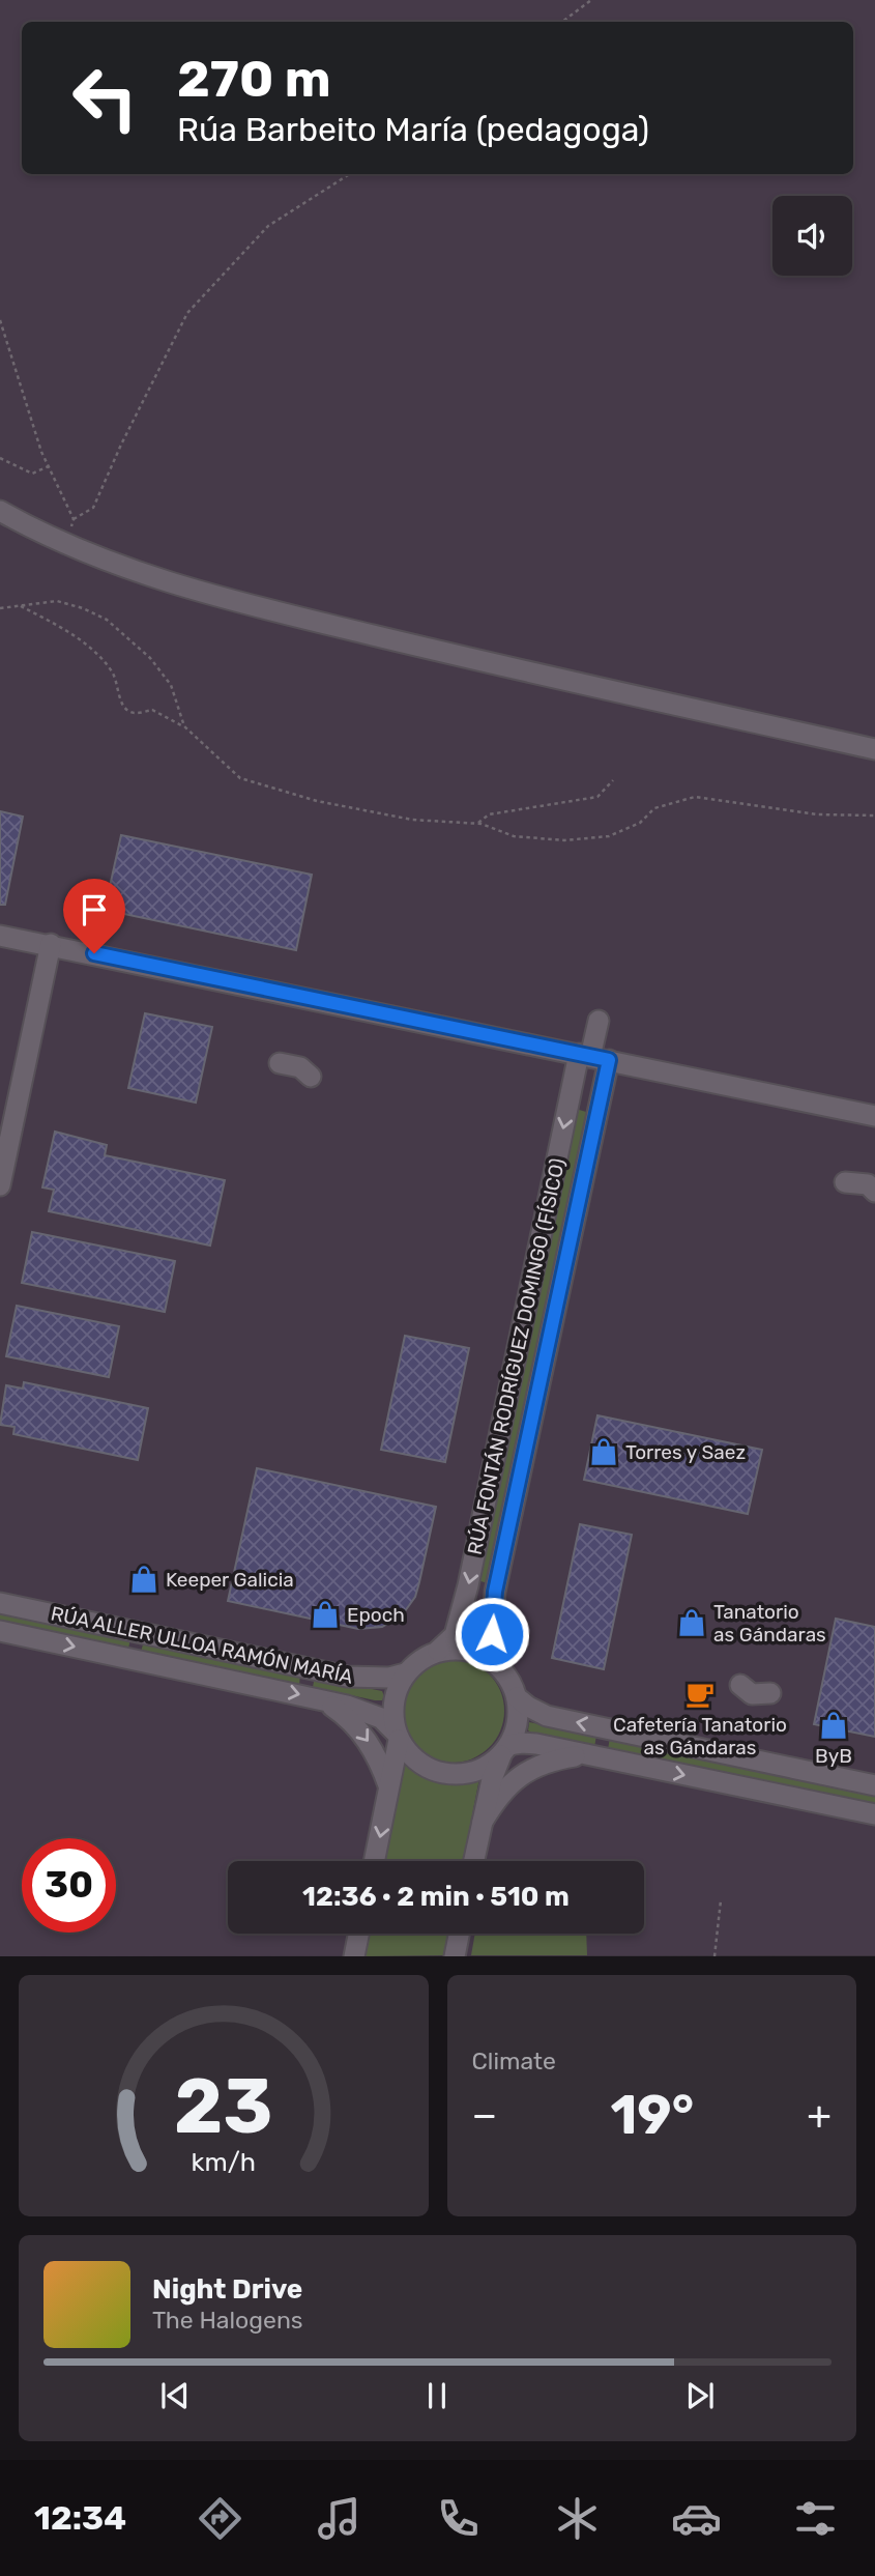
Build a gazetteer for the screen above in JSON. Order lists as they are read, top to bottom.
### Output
{
  "streets": {
    "street": ["RÚA FONTÁN RODRÍGUEZ DOMINGO (FÍSICO)", "RÚA ALLER ULLOA RAMÓN MARÍA"]
  },
  "crossings": [
    ["RÚA FONTÁN RODRÍGUEZ DOMINGO (FÍSICO)", "RÚA ALLER ULLOA RAMÓN MARÍA"]
  ],
  "places": {
    "shop": [
      "Torres y Saez",
      "Keeper Galicia",
      "Epoch",
      "Tanatorio as Gándaras",
      "ByB"
    ],
    "cafe": ["Cafetería Tanatorio as Gándaras"]
  },
  "page": {
    "turn": ["270 m", "Rúa Barbeito María (pedagoga)"],
    "limit": "30",
    "trip": "12:36 · 2 min · 510 m",
    "tile": "Climate",
    "heat": ["−", "19°", "+"],
    "song": ["Night Drive", "The Halogens"],
    "tabs": "12:34",
    "gauge": ["23", "km/h"]
  }
}
